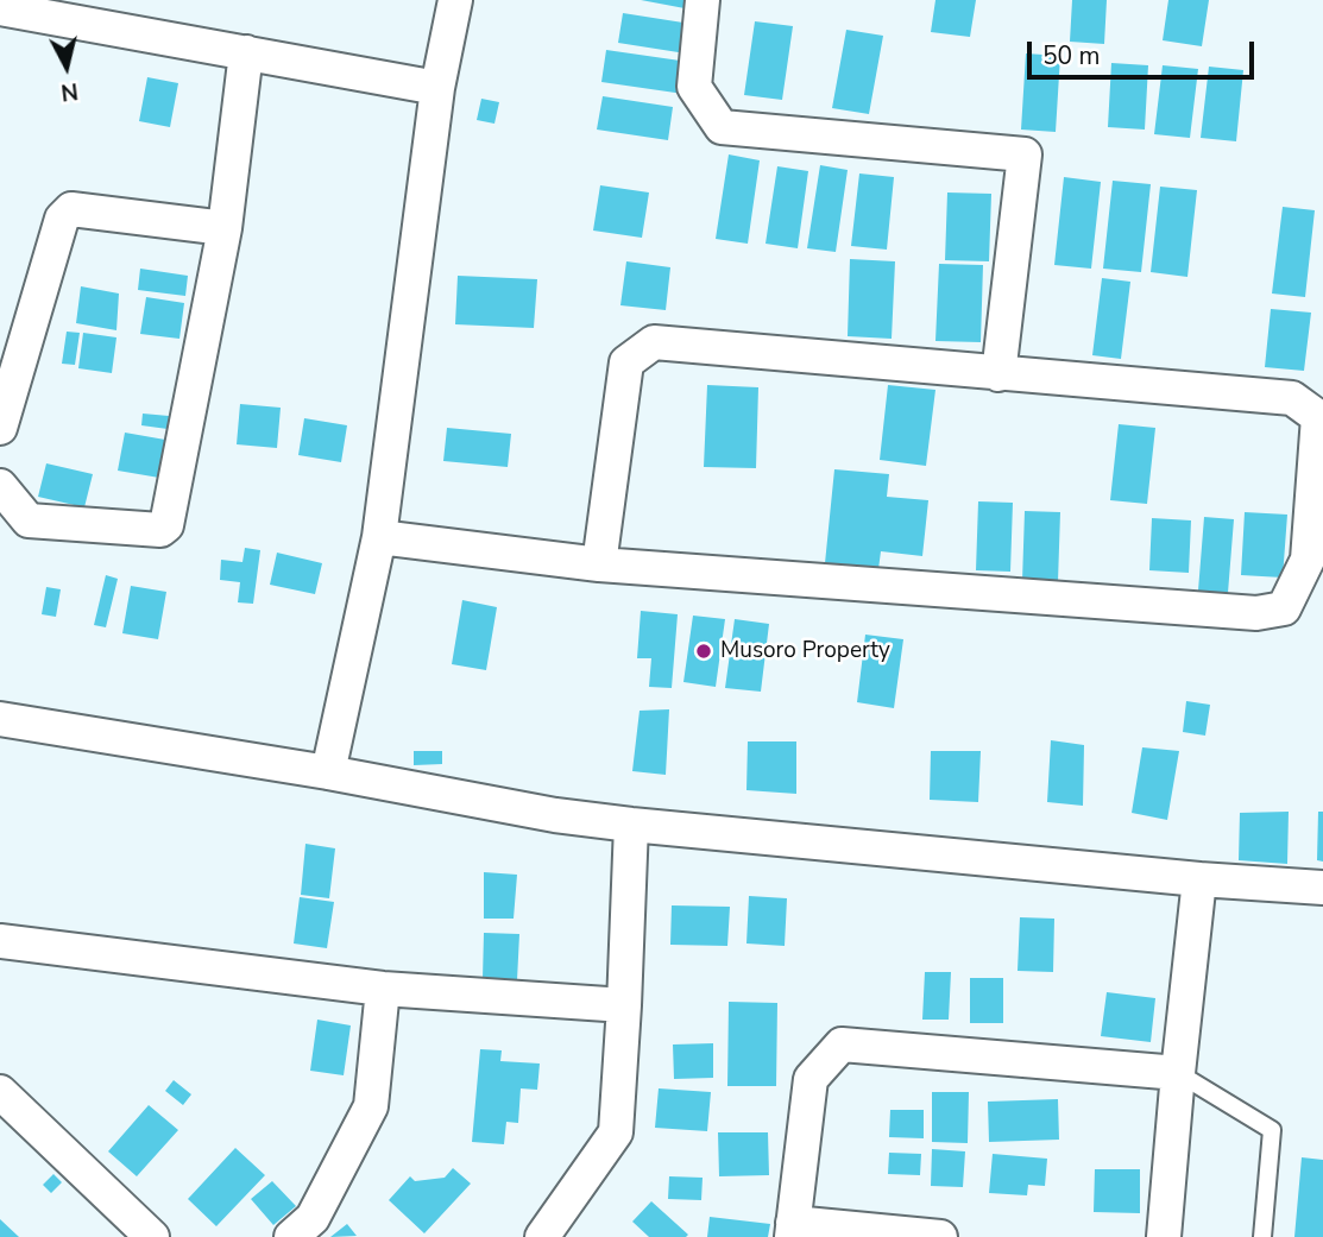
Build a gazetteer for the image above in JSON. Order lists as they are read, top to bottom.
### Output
{
  "places": ["Musoro Property"],
  "scale_bar": "50 m",
  "north": "bottom"
}
